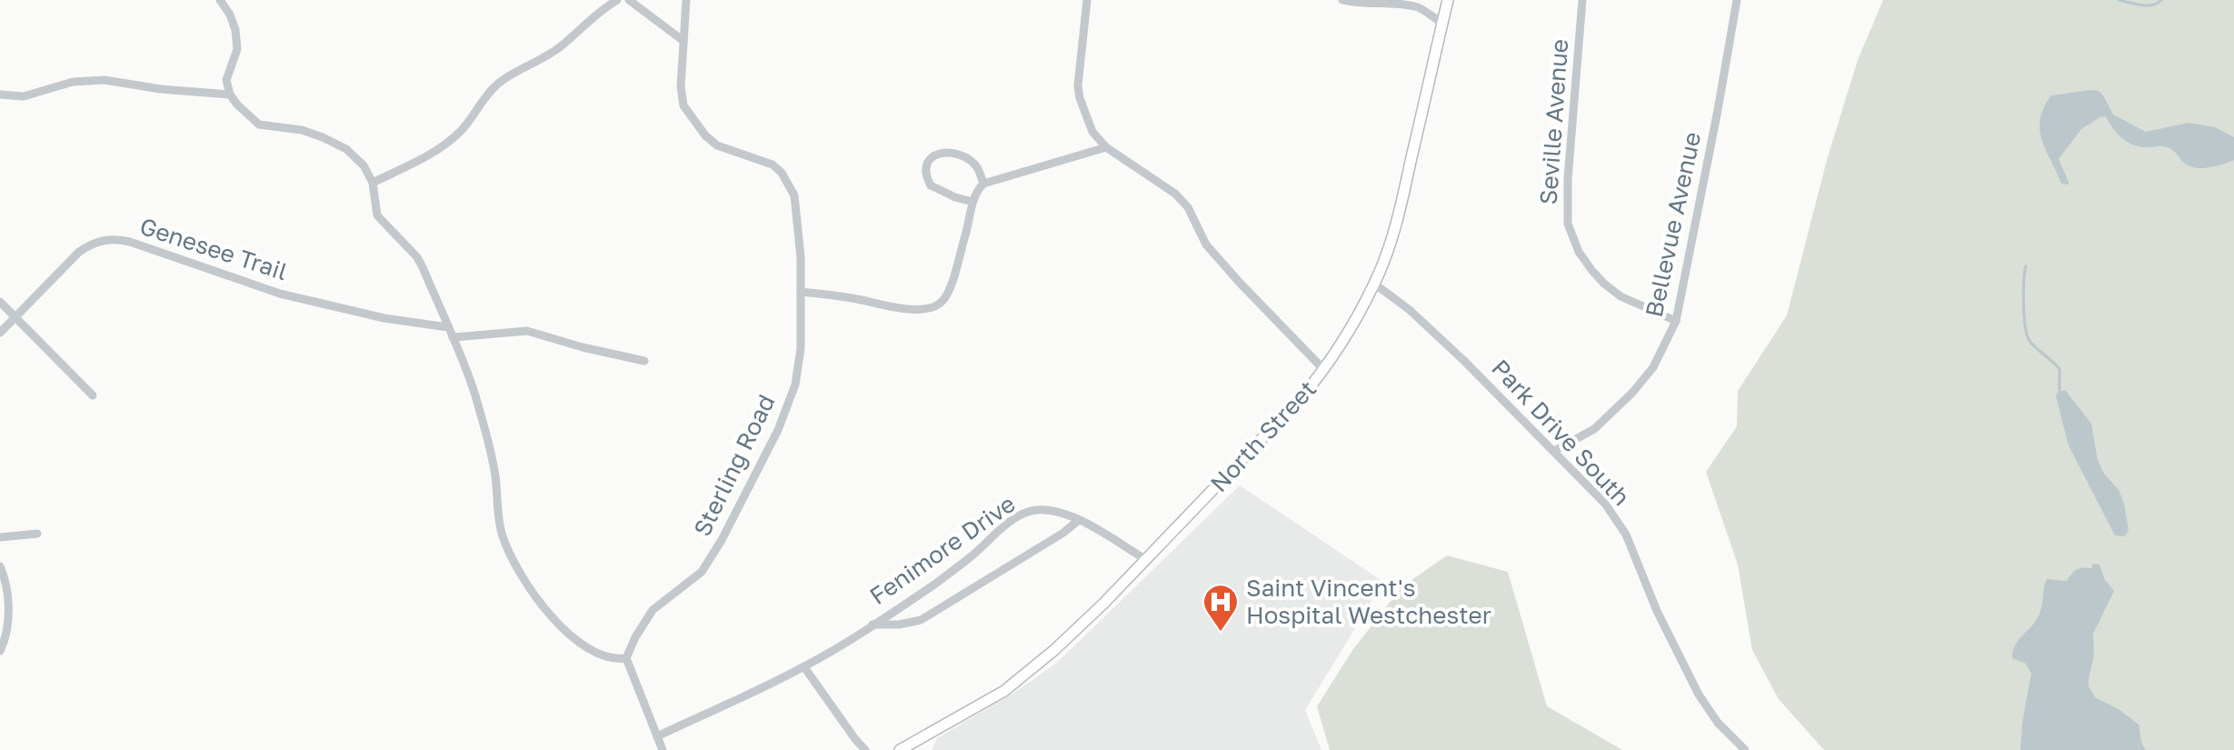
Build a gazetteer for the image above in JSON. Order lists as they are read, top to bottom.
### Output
{
  "streets": {
    "main road": ["North Street"],
    "street": [
      "Seville Avenue",
      "Bellevue Avenue",
      "Genesee Trail",
      "Park Drive South",
      "Sterling Road",
      "Fenimore Drive"
    ]
  },
  "crossings": [
    ["Seville Avenue", "Bellevue Avenue"],
    ["Bellevue Avenue", "Park Drive South"],
    ["Park Drive South", "North Street"],
    ["North Street", "Fenimore Drive"]
  ],
  "places": {
    "hospital": ["Saint Vincent's Hospital Westchester"]
  }
}
